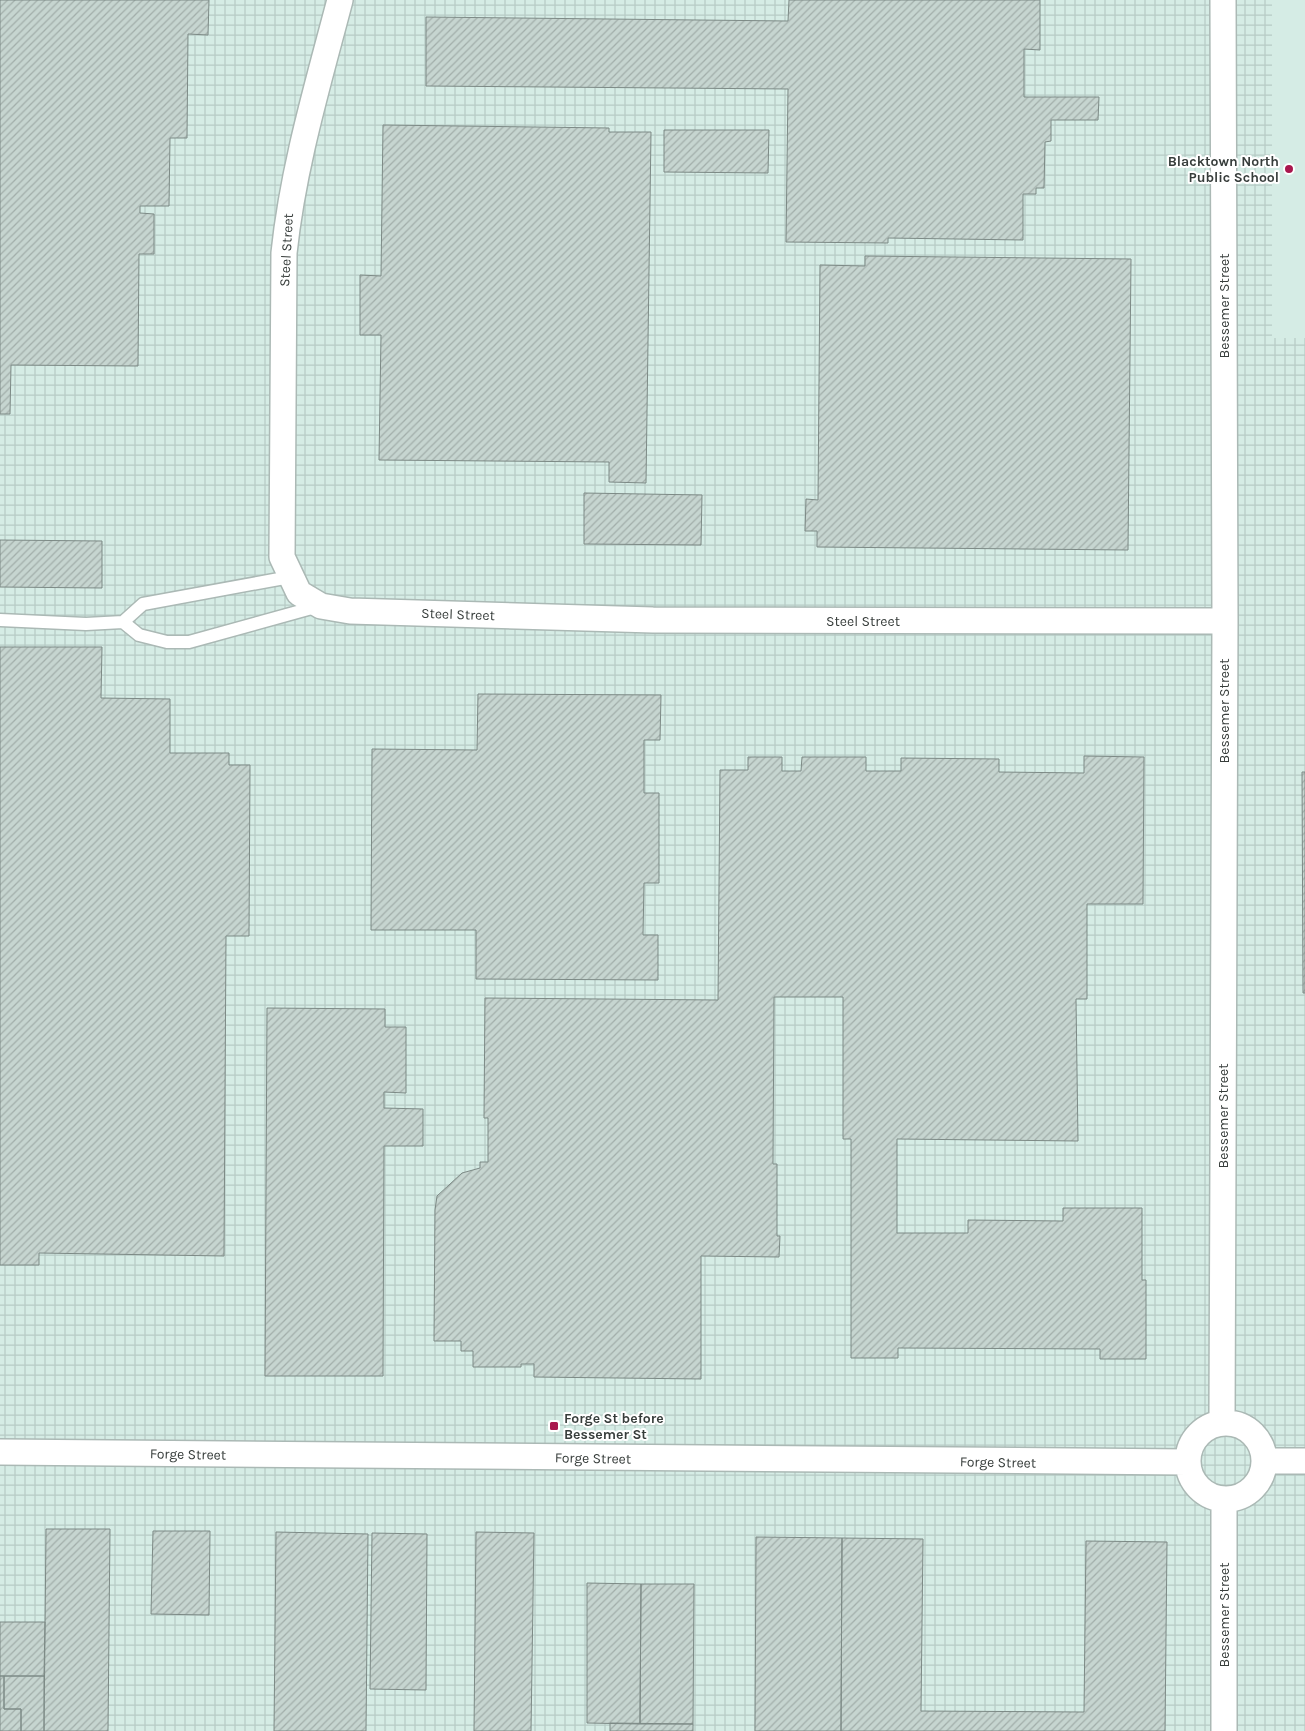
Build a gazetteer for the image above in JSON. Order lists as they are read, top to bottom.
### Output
{
  "streets": {
    "street": ["Steel Street", "Bessemer Street", "Forge Street"]
  },
  "crossings": [
    ["Steel Street", "Bessemer Street"],
    ["Bessemer Street", "Forge Street"]
  ],
  "places": {
    "other": ["Blacktown North Public School"],
    "transit": ["Forge St before Bessemer St"]
  }
}
